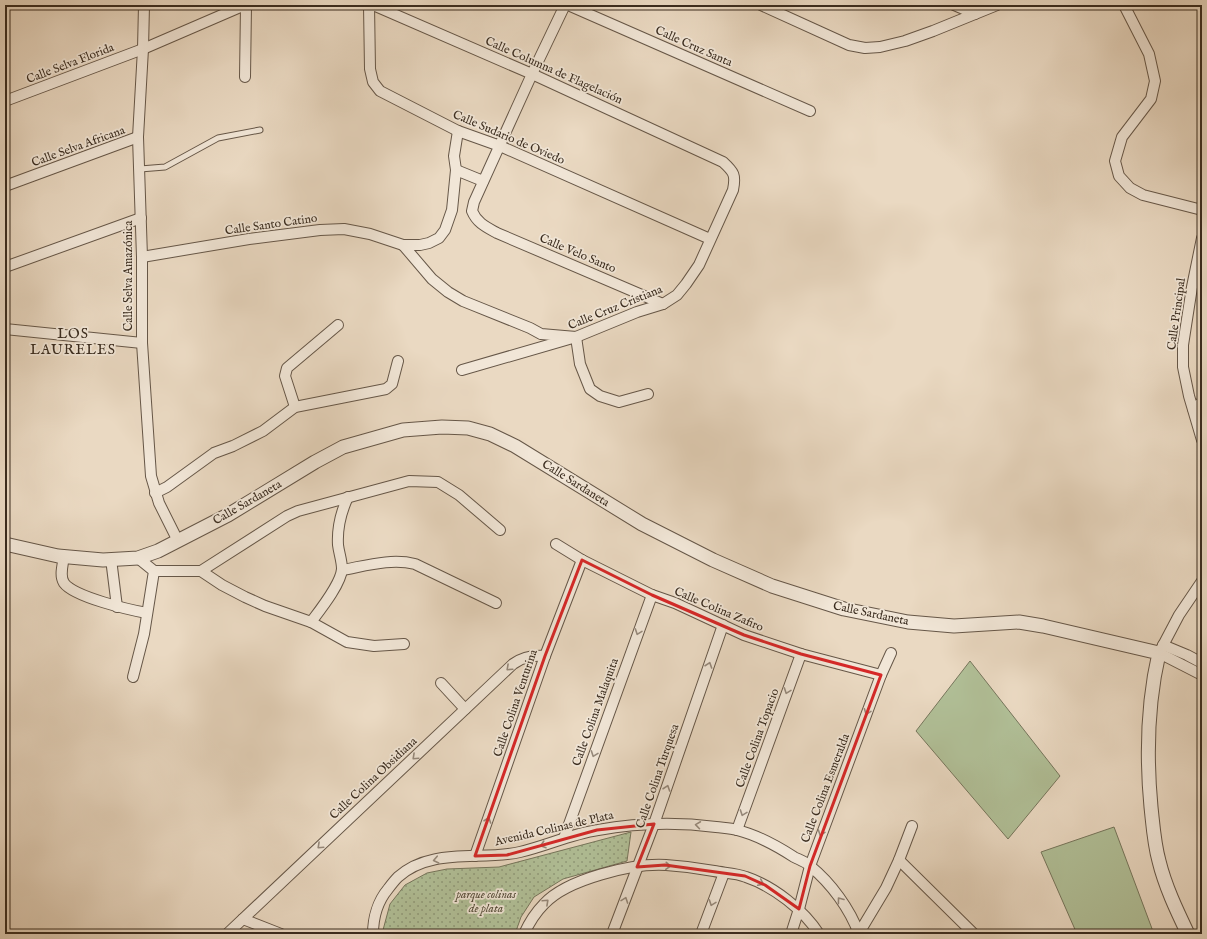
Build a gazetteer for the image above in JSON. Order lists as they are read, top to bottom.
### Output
{
  "streets": {
    "street": [
      "Calle Cruz Santa",
      "Calle Selva Florida",
      "Calle Columna de Flagelación",
      "Calle Sudario de Oviedo",
      "Calle Selva Africana",
      "Calle Santo Catino",
      "Calle Velo Santo",
      "Calle Selva Amazónica",
      "Calle Cruz Cristiana",
      "Calle Principal",
      "Calle Sardaneta",
      "Calle Colina Zafiro",
      "Calle Colina Venturina",
      "Calle Colina Malaquita",
      "Calle Colina Topacio",
      "Calle Colina Turquesa",
      "Calle Colina Obsidiana",
      "Calle Colina Esmeralda",
      "Avenida Colinas de Plata"
    ]
  },
  "crossings": [
    ["Calle Selva Florida", "Calle Selva Amazónica"],
    ["Calle Columna de Flagelación", "Calle Cruz Cristiana"],
    ["Calle Sudario de Oviedo", "Calle Cruz Cristiana"],
    ["Calle Selva Africana", "Calle Selva Amazónica"],
    ["Calle Santo Catino", "Calle Selva Amazónica"],
    ["Calle Velo Santo", "Calle Cruz Cristiana"],
    ["Calle Selva Amazónica", "Calle Sardaneta"],
    ["Calle Colina Zafiro", "Calle Colina Venturina"],
    ["Calle Colina Zafiro", "Calle Colina Malaquita"],
    ["Calle Colina Zafiro", "Calle Colina Topacio"],
    ["Calle Colina Zafiro", "Calle Colina Turquesa"],
    ["Calle Colina Zafiro", "Calle Colina Esmeralda"],
    ["Calle Colina Venturina", "Calle Colina Obsidiana"],
    ["Calle Colina Venturina", "Avenida Colinas de Plata"],
    ["Calle Colina Malaquita", "Avenida Colinas de Plata"],
    ["Calle Colina Topacio", "Avenida Colinas de Plata"],
    ["Calle Colina Turquesa", "Avenida Colinas de Plata"],
    ["Calle Colina Esmeralda", "Avenida Colinas de Plata"]
  ],
  "one_way": [
    "Calle Colina Venturina",
    "Calle Colina Malaquita",
    "Calle Colina Topacio",
    "Calle Colina Turquesa",
    "Calle Colina Obsidiana"
  ],
  "districts": ["LOS LAURELES"],
  "parks": ["parque colinas de plata"]
}
